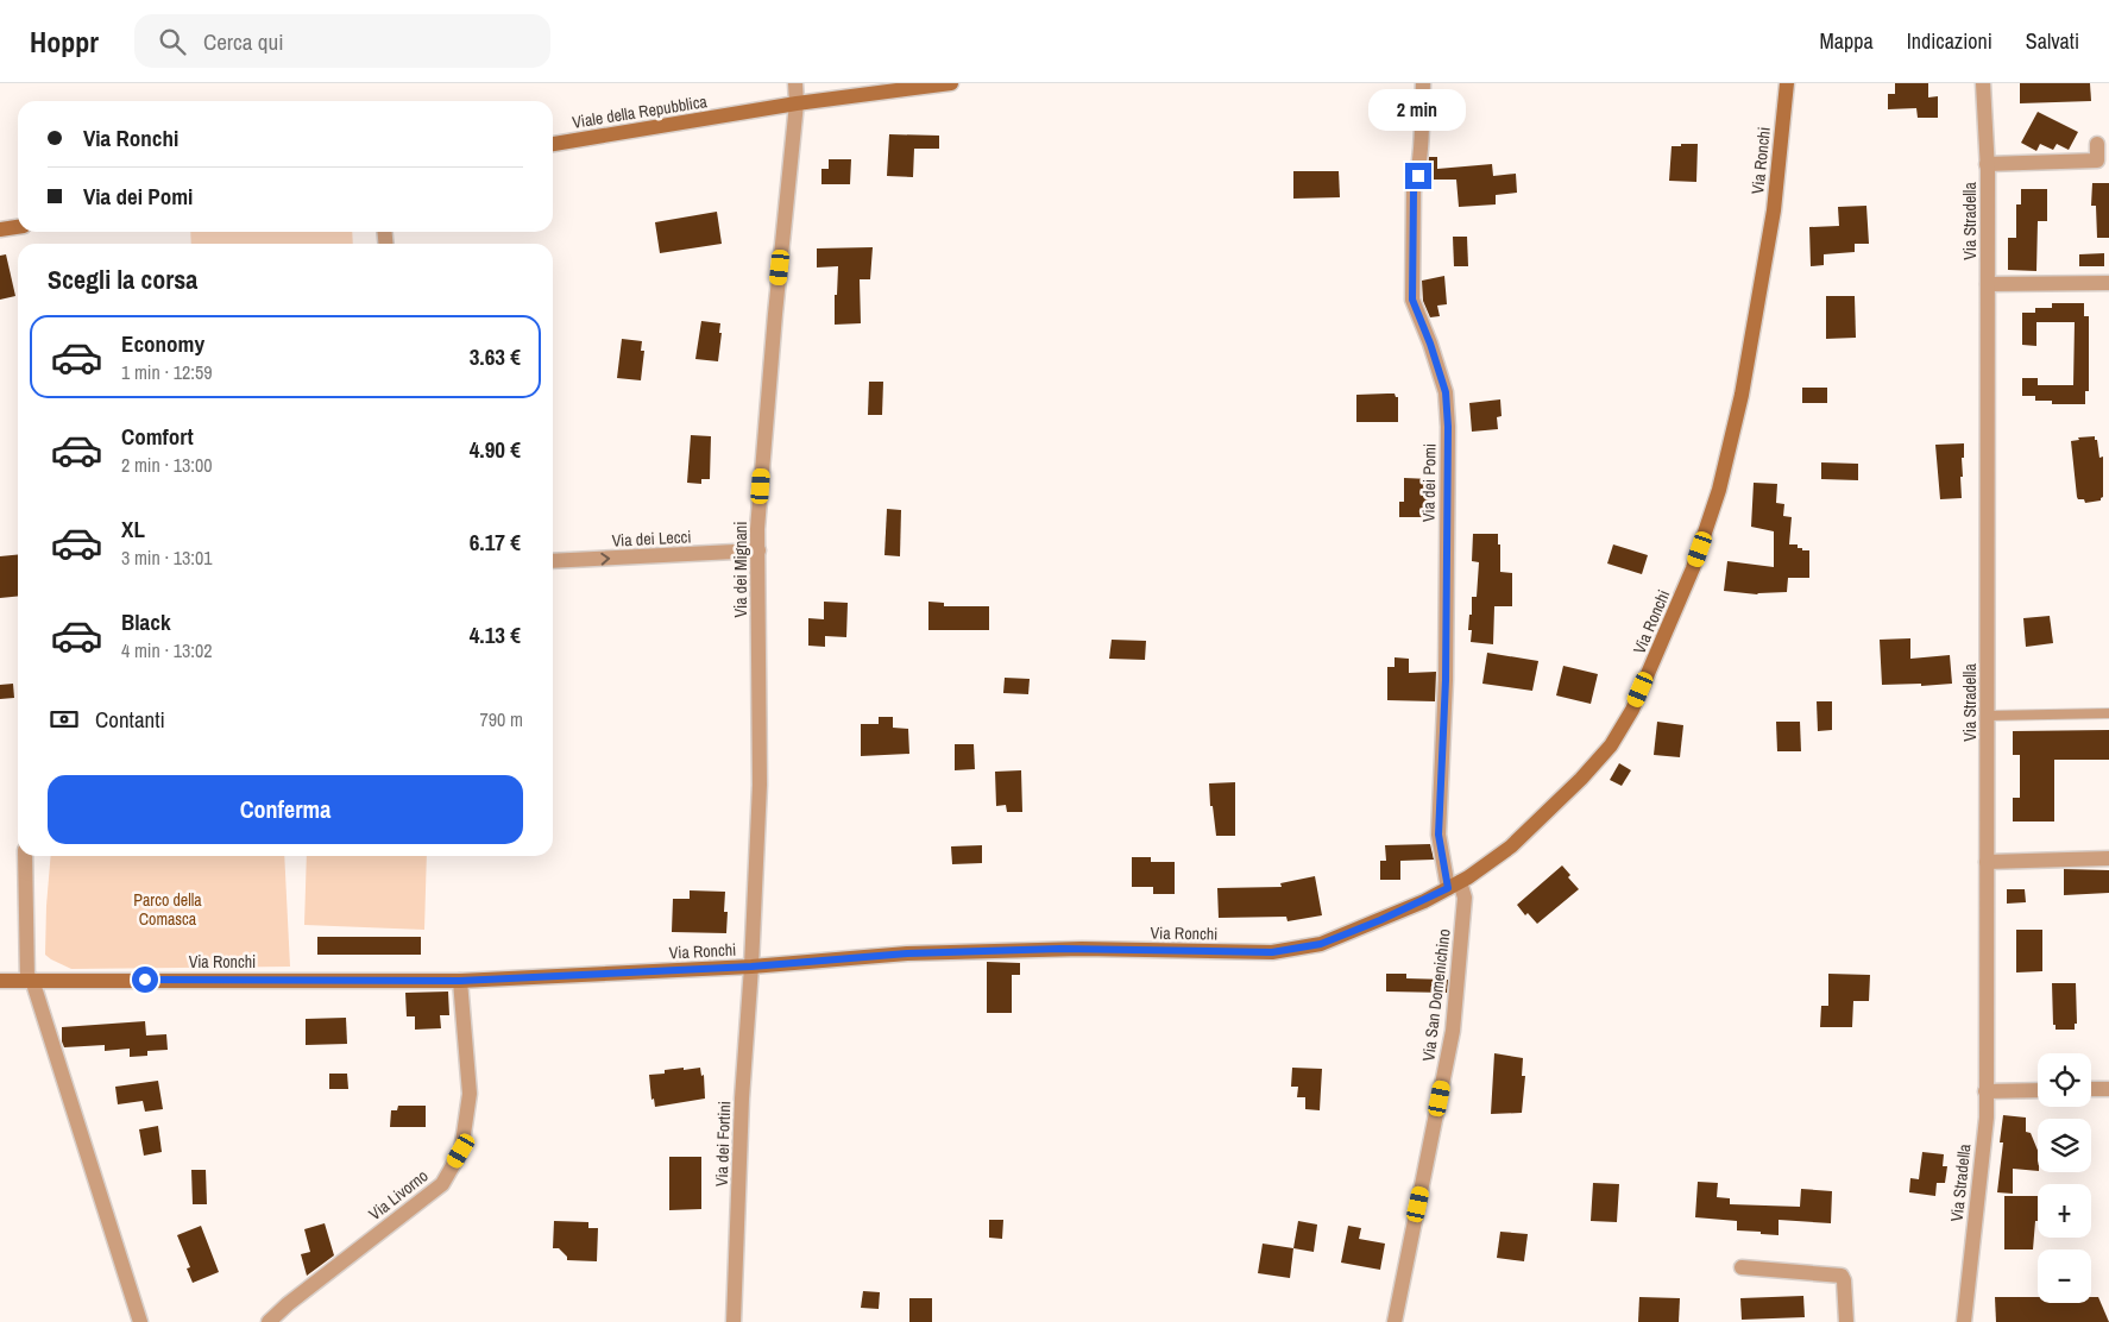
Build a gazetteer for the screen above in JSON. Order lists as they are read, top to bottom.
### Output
{
  "streets": {
    "street": [
      "Viale della Repubblica",
      "Via Ronchi",
      "Via Stradella",
      "Via dei Pomi",
      "Via dei Lecci",
      "Via dei Mignani",
      "Via San Domenichino",
      "Via dei Fortini",
      "Via Livorno"
    ]
  },
  "crossings": [
    ["Viale della Repubblica", "Via dei Mignani"],
    ["Via Ronchi", "Via dei Pomi"],
    ["Via Ronchi", "Via dei Mignani"],
    ["Via Ronchi", "Via San Domenichino"],
    ["Via Ronchi", "Via dei Fortini"],
    ["Via Ronchi", "Via Livorno"],
    ["Via dei Pomi", "Via San Domenichino"],
    ["Via dei Lecci", "Via dei Mignani"],
    ["Via dei Mignani", "Via dei Fortini"]
  ],
  "one_way": ["Via dei Lecci"],
  "parks": ["Parco della Comasca"],
  "page": {
    "header": "Hoppr",
    "search": "Cerca qui",
    "nav": ["Mappa", "Indicazioni", "Salvati"],
    "bubble": "2 min",
    "banner": ["Via Ronchi", "Via dei Pomi"],
    "heading": "Scegli la corsa",
    "list": [
      {
        "name": "Economy",
        "note": "1 min · 12:59",
        "value": "3.63 €"
      },
      {
        "name": "Comfort",
        "note": "2 min · 13:00",
        "value": "4.90 €"
      },
      {
        "name": "XL",
        "note": "3 min · 13:01",
        "value": "6.17 €"
      },
      {
        "name": "Black",
        "note": "4 min · 13:02",
        "value": "4.13 €"
      }
    ],
    "pay": ["Contanti", "790 m"],
    "buttons": "Conferma",
    "map_buttons": ["+", "−"]
  }
}
